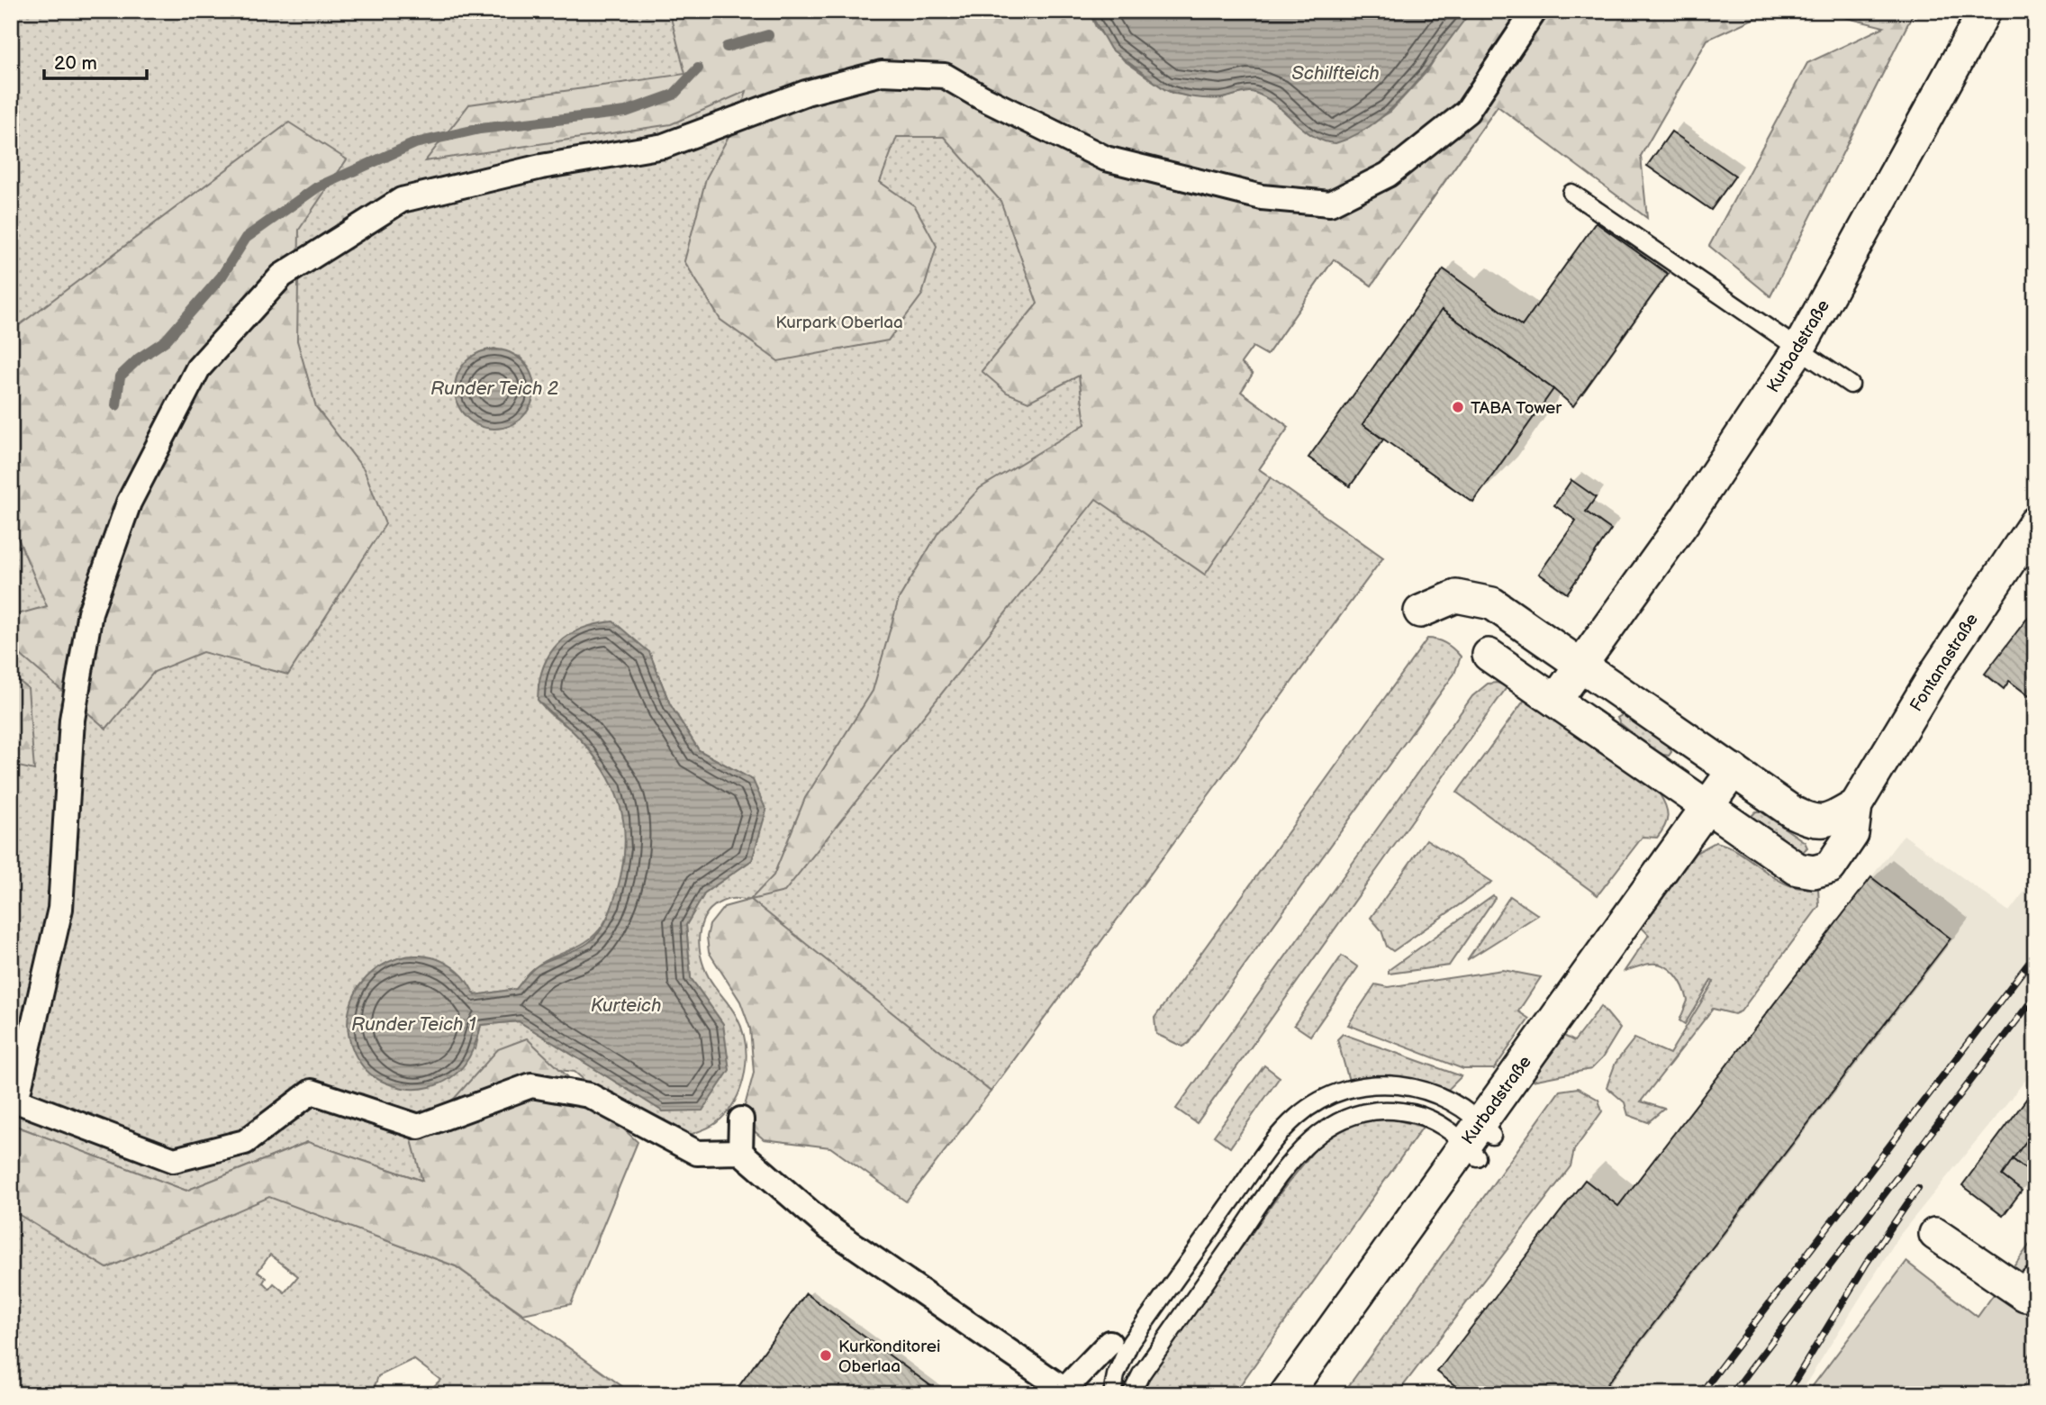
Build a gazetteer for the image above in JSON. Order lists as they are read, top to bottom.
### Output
{
  "streets": {
    "street": ["Kurbadstraße", "Fontanastraße"]
  },
  "water": [
    "Schilfteich",
    "Runder Teich 2",
    "Kurteich",
    "Runder Teich 1"
  ],
  "parks": ["Kurpark Oberlaa"],
  "places": ["TABA Tower", "Kurkonditorei Oberlaa"],
  "scale_bar": "20 m"
}
